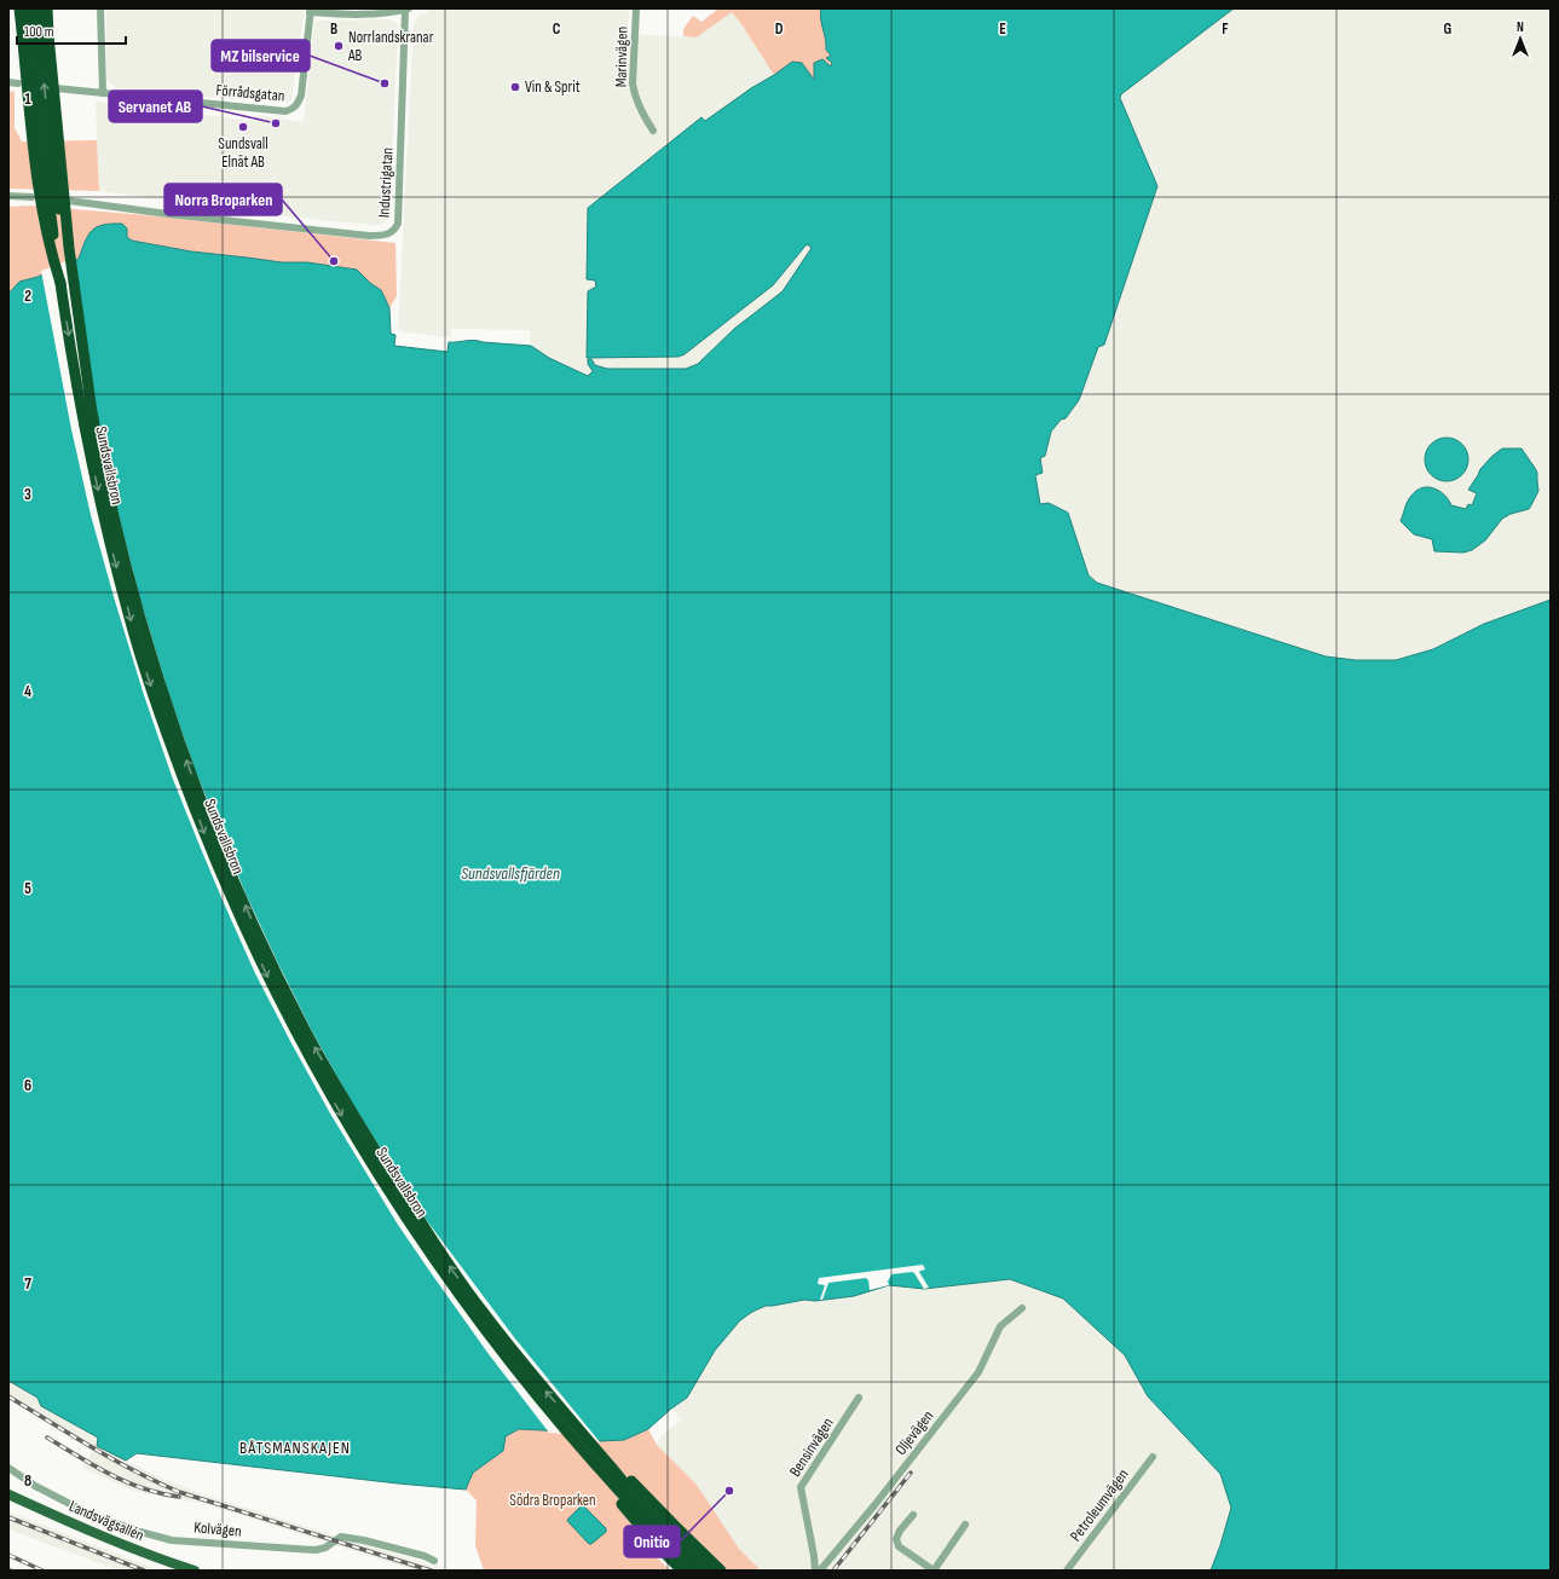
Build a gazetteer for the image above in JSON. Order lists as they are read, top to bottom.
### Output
{
  "streets": {
    "highway": ["Sundsvallsbron"],
    "main road": ["Landsvägsallén"],
    "street": [
      "Marinvägen",
      "Förrådsgatan",
      "Industrigatan",
      "Oljevägen",
      "Bensinvägen",
      "Petroleumvägen",
      "Kolvägen"
    ]
  },
  "districts": ["BÅTSMANSKAJEN"],
  "water": ["Sundsvallsfjärden"],
  "parks": ["Södra Broparken"],
  "places": [
    "Norrlandskranar AB",
    "MZ bilservice",
    "Vin & Sprit",
    "Servanet AB",
    "Sundsvall Elnät AB",
    "Norra Broparken",
    "Onitio"
  ],
  "scale_bar": "100 m",
  "north": "top",
  "grid": {
    "columns": [
      "B",
      "C",
      "D",
      "E",
      "F",
      "G"
    ],
    "rows": [
      "1",
      "2",
      "3",
      "4",
      "5",
      "6",
      "7",
      "8"
    ]
  }
}
